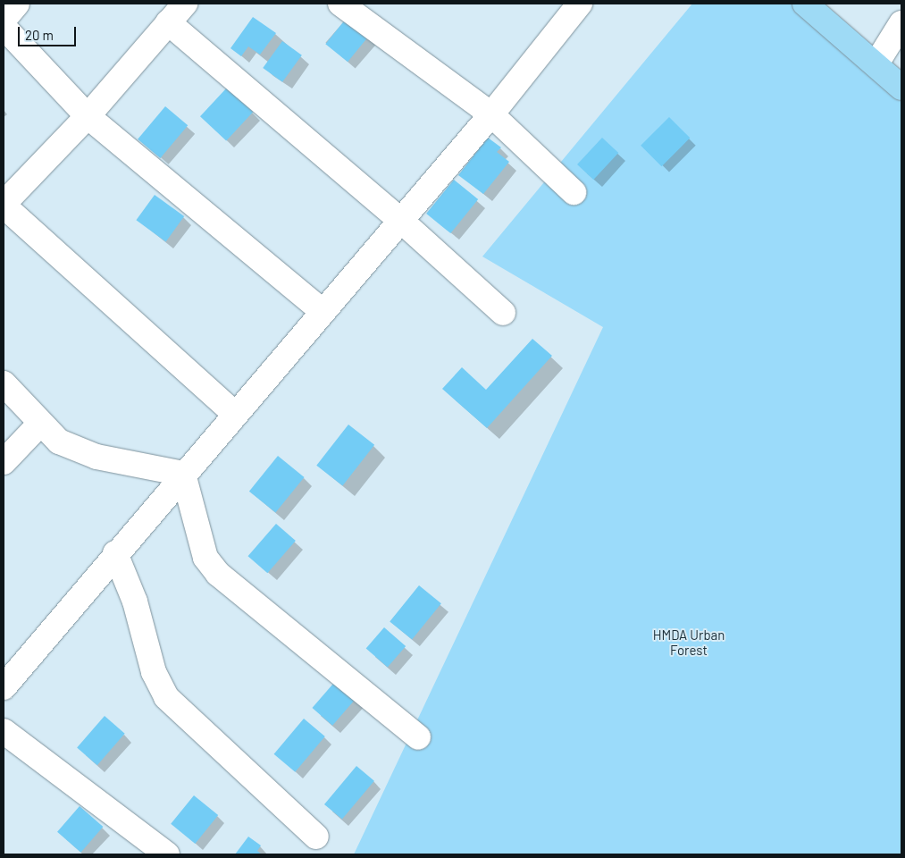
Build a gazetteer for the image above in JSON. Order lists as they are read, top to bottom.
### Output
{
  "parks": ["HMDA Urban Forest"],
  "scale_bar": "20 m"
}
